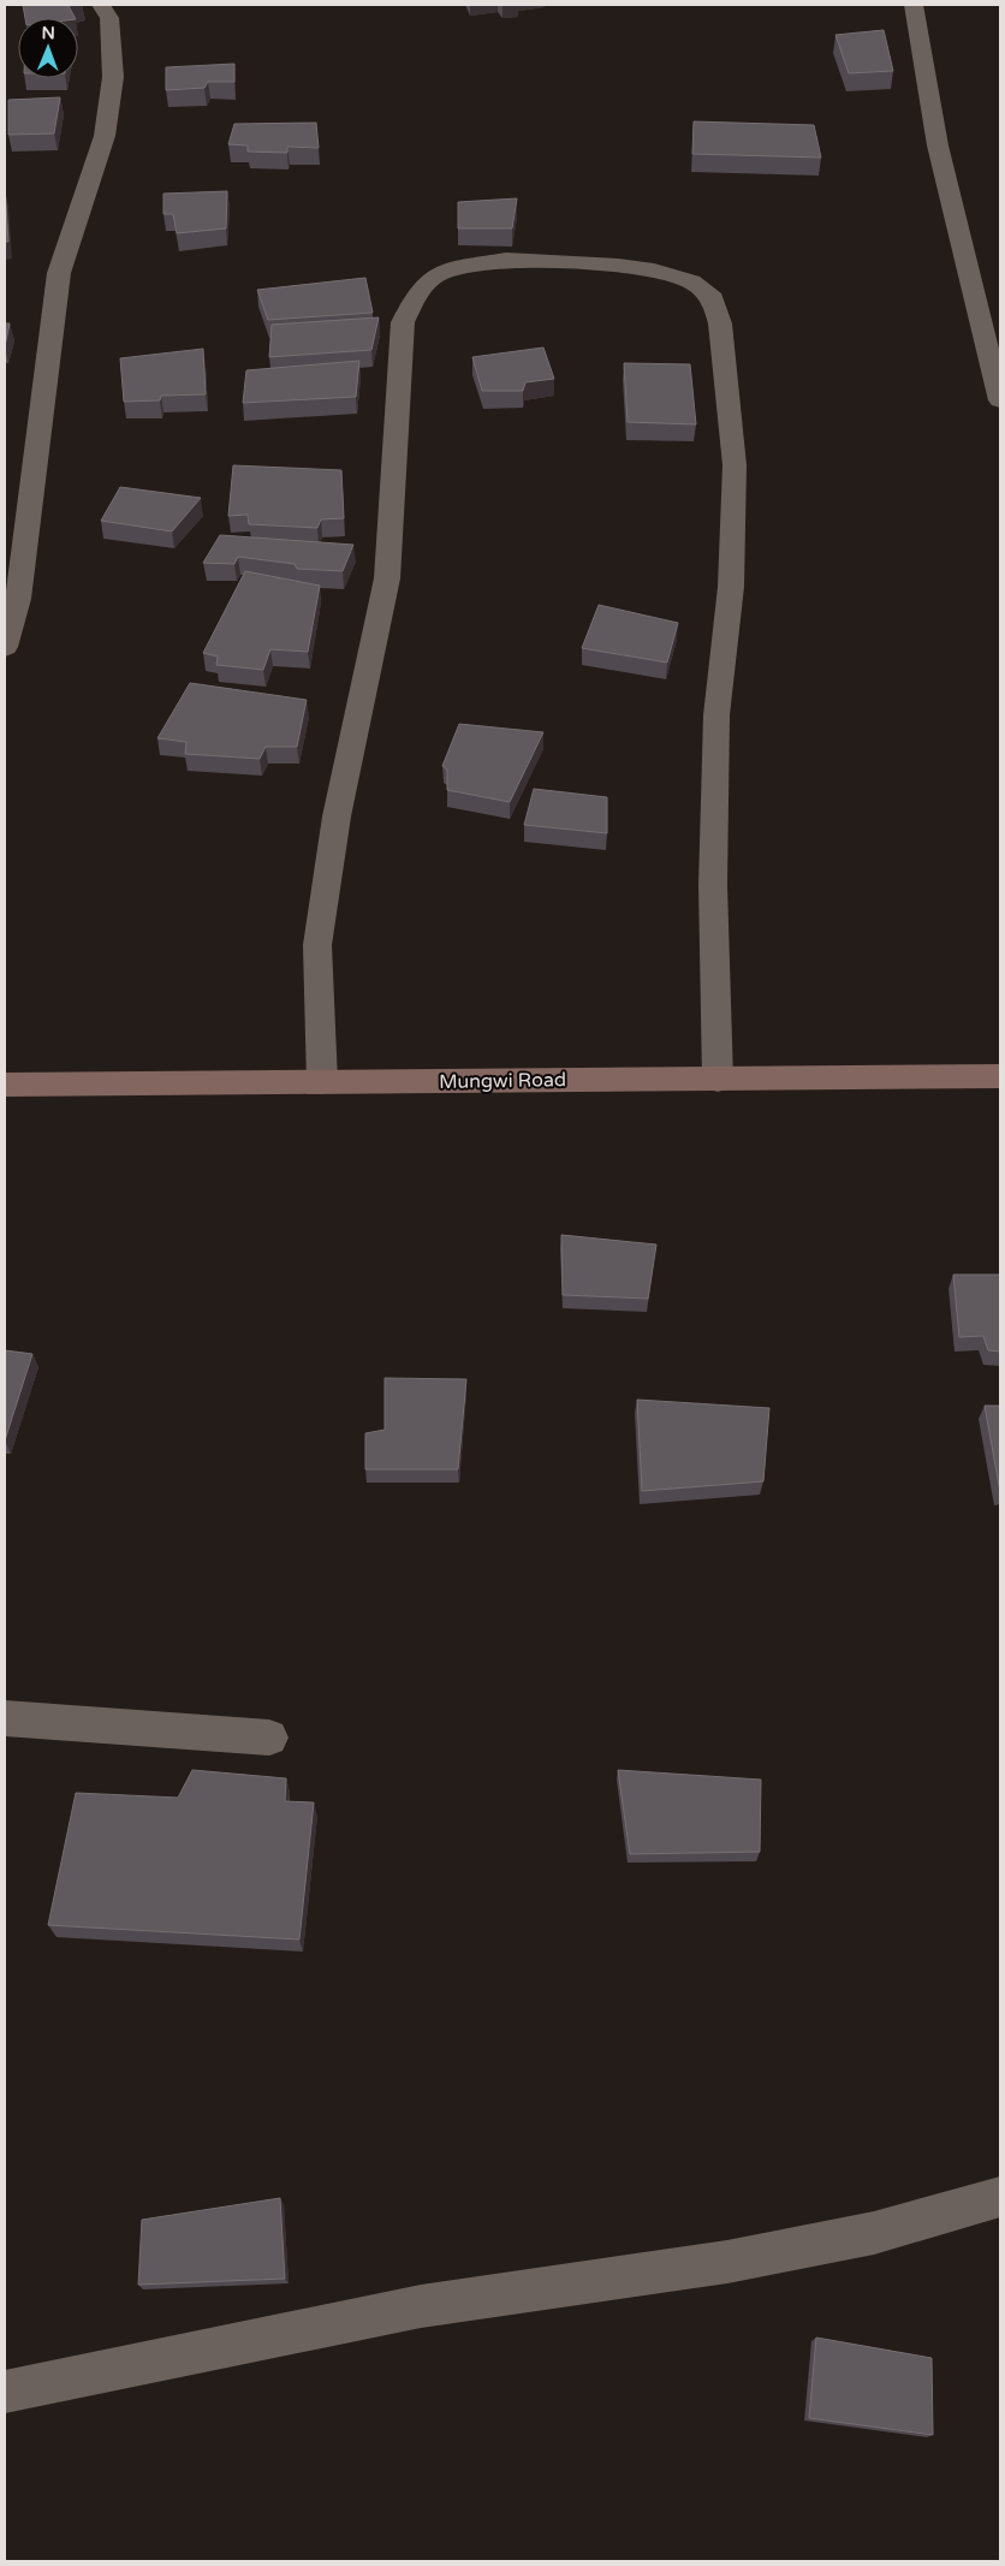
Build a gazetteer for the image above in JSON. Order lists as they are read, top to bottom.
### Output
{
  "streets": {
    "main road": ["Mungwi Road"]
  },
  "north": "top"
}
